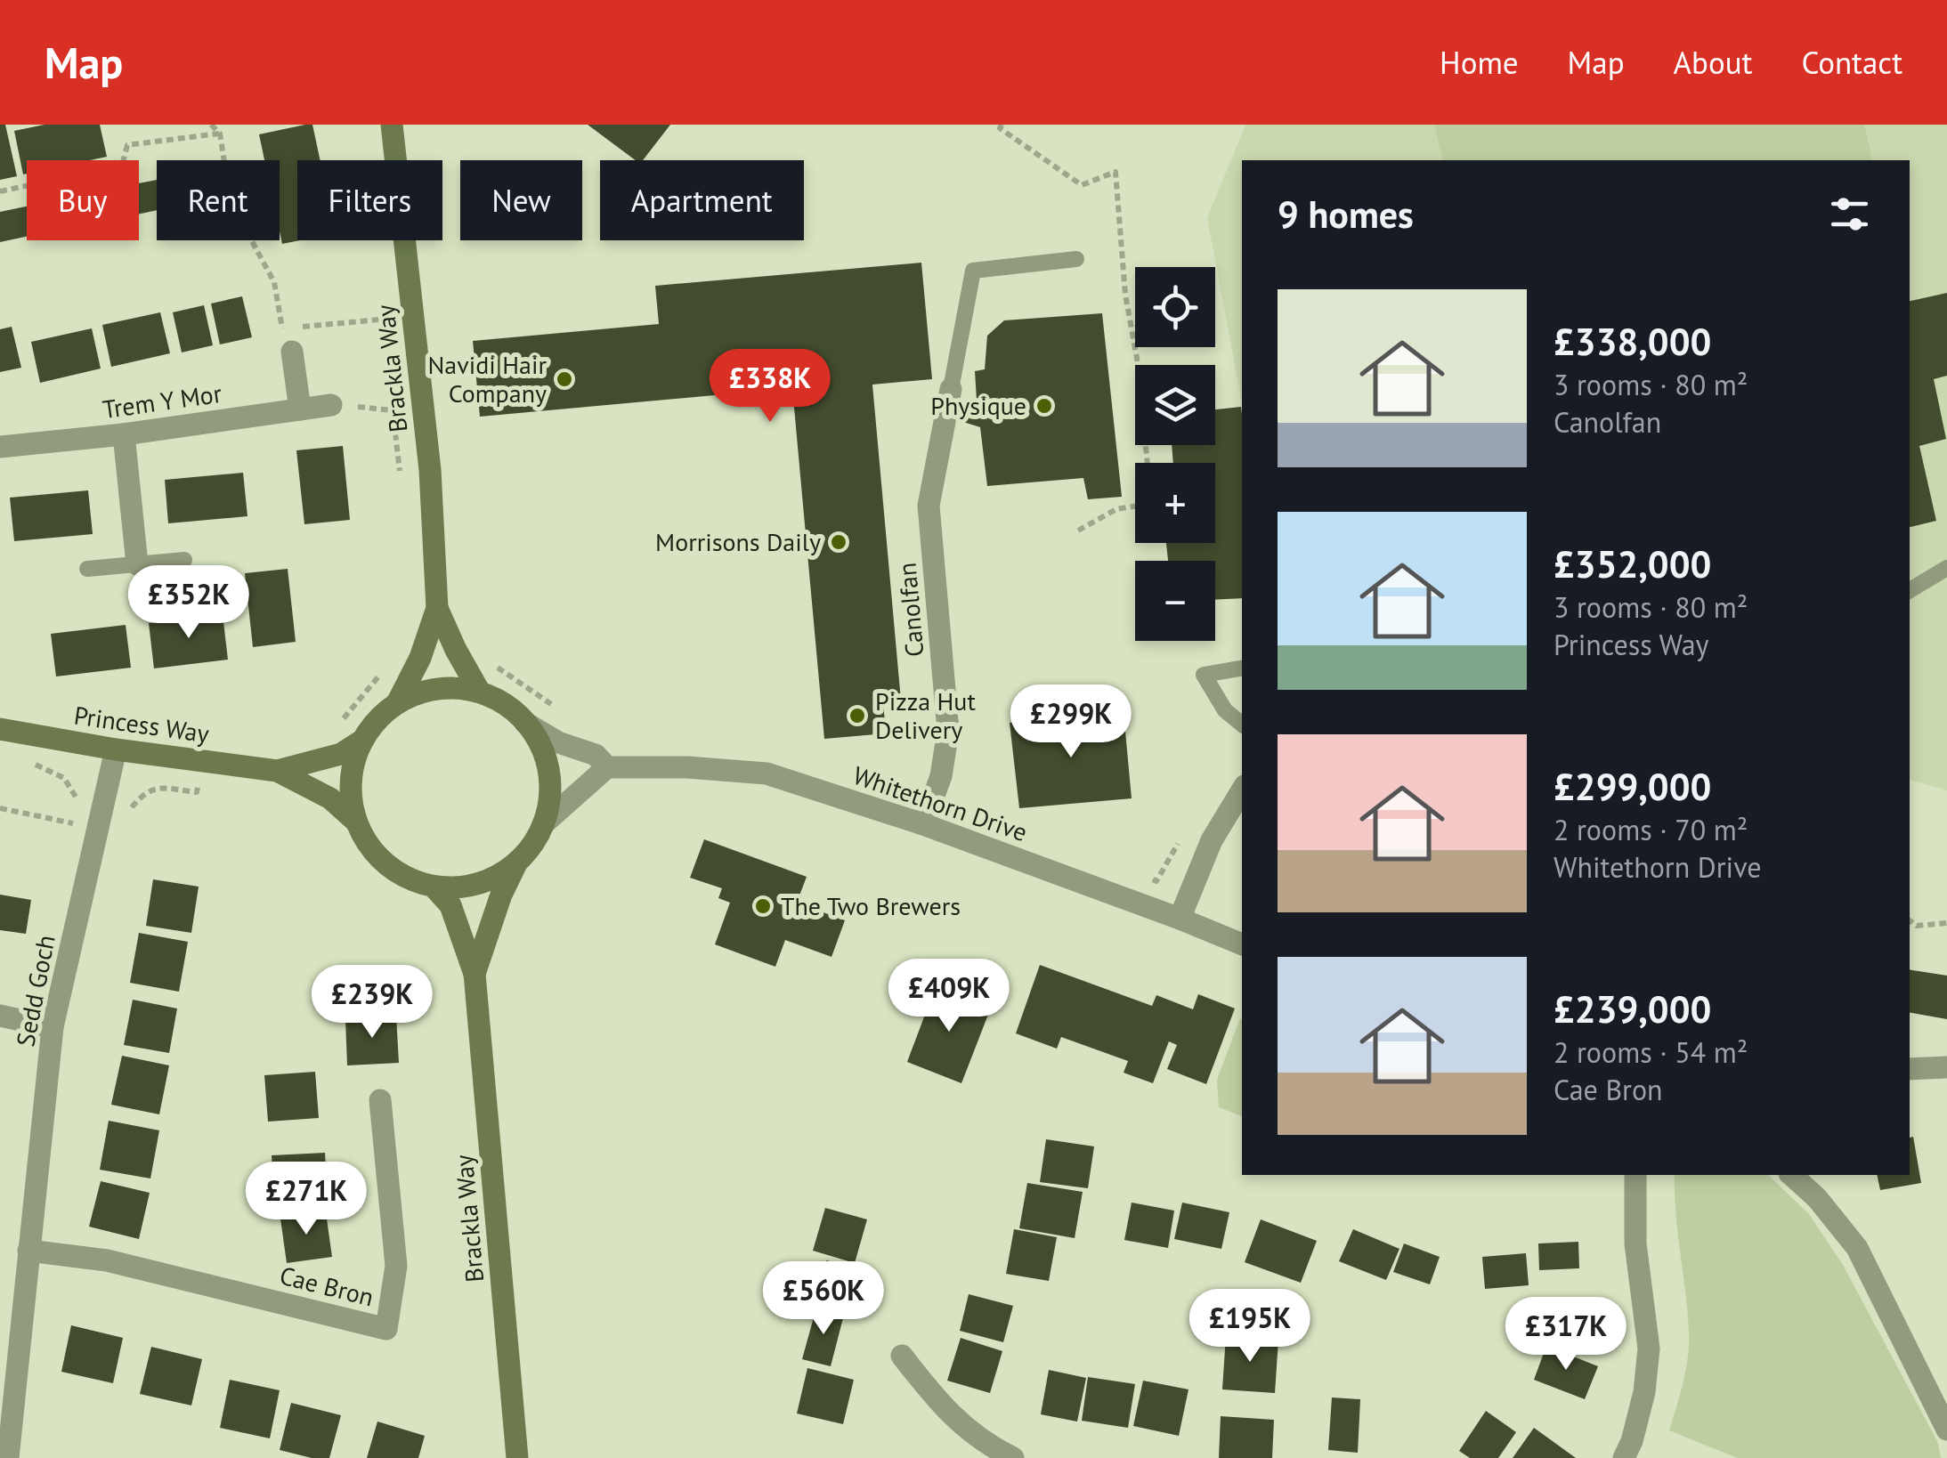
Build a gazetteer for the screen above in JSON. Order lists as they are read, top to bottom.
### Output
{
  "streets": {
    "street": [
      "Brackla Way",
      "Trem Y Mor",
      "Canolfan",
      "Princess Way",
      "Whitethorn Drive",
      "Sedd Goch",
      "Cae Bron"
    ]
  },
  "crossings": [
    ["Brackla Way", "Princess Way"],
    ["Brackla Way", "Whitethorn Drive"],
    ["Canolfan", "Whitethorn Drive"],
    ["Princess Way", "Whitethorn Drive"],
    ["Princess Way", "Sedd Goch"],
    ["Sedd Goch", "Cae Bron"]
  ],
  "places": [
    "Navidi Hair Company",
    "Physique",
    "Morrisons Daily",
    "Pizza Hut Delivery",
    "The Two Brewers"
  ],
  "page": {
    "header": "Map",
    "nav": [
      "Home",
      "Map",
      "About",
      "Contact"
    ],
    "chip": [
      "Buy",
      "Rent",
      "Filters",
      "New",
      "Apartment"
    ],
    "heading": "9 homes",
    "map_buttons": ["+", "−"],
    "list": [
      {
        "name": "£338,000",
        "note": "3 rooms · 80 m² · Canolfan"
      },
      {
        "name": "£352,000",
        "note": "3 rooms · 80 m² · Princess Way"
      },
      {
        "name": "£299,000",
        "note": "2 rooms · 70 m² · Whitethorn Drive"
      },
      {
        "name": "£239,000",
        "note": "2 rooms · 54 m² · Cae Bron"
      }
    ],
    "price": [
      "£338K",
      "£352K",
      "£299K",
      "£409K",
      "£239K",
      "£271K",
      "£560K",
      "£195K",
      "£317K"
    ]
  }
}
